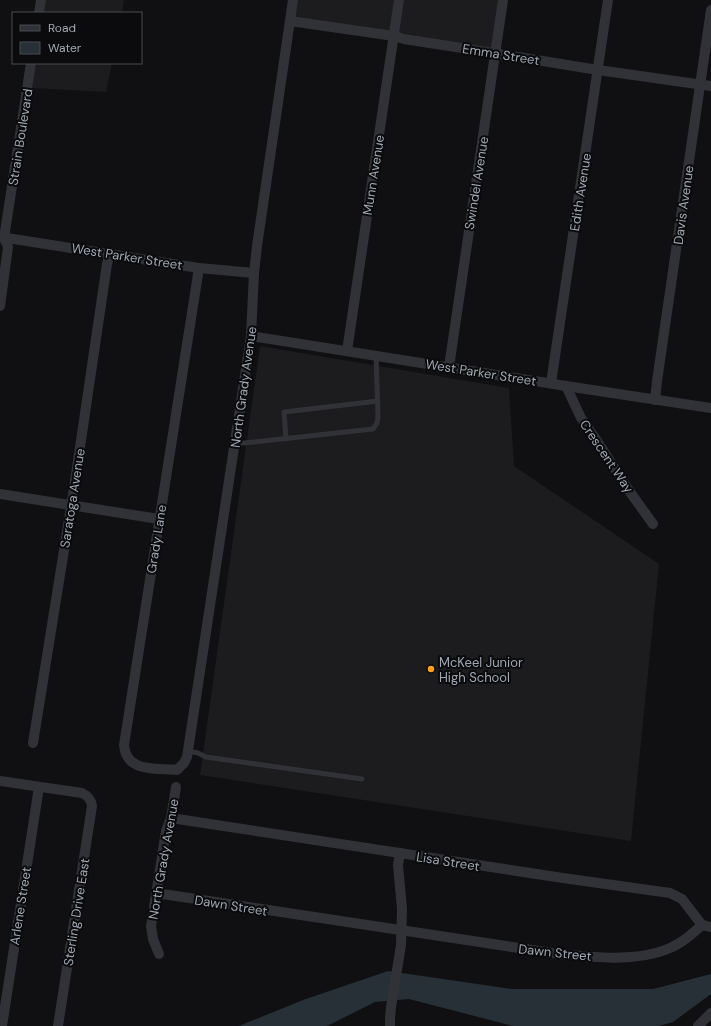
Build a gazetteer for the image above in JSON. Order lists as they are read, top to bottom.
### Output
{
  "streets": {
    "street": [
      "Emma Street",
      "Strain Boulevard",
      "Munn Avenue",
      "Swindel Avenue",
      "Edith Avenue",
      "Davis Avenue",
      "West Parker Street",
      "North Grady Avenue",
      "Crescent Way",
      "Saratoga Avenue",
      "Grady Lane",
      "Lisa Street",
      "Dawn Street",
      "Arlene Street",
      "Sterling Drive East"
    ]
  },
  "crossings": [
    ["Emma Street", "Munn Avenue"],
    ["Emma Street", "Swindel Avenue"],
    ["Emma Street", "Edith Avenue"],
    ["Emma Street", "Davis Avenue"],
    ["Emma Street", "North Grady Avenue"],
    ["Strain Boulevard", "West Parker Street"],
    ["Munn Avenue", "West Parker Street"],
    ["Swindel Avenue", "West Parker Street"],
    ["Edith Avenue", "West Parker Street"],
    ["Davis Avenue", "West Parker Street"],
    ["West Parker Street", "North Grady Avenue"],
    ["West Parker Street", "Crescent Way"],
    ["West Parker Street", "Saratoga Avenue"],
    ["West Parker Street", "Grady Lane"],
    ["North Grady Avenue", "Grady Lane"],
    ["North Grady Avenue", "Lisa Street"],
    ["North Grady Avenue", "Dawn Street"],
    ["Lisa Street", "Dawn Street"],
    ["Arlene Street", "Sterling Drive East"]
  ],
  "places": ["McKeel Junior High School"],
  "legend": ["Road", "Water"]
}
